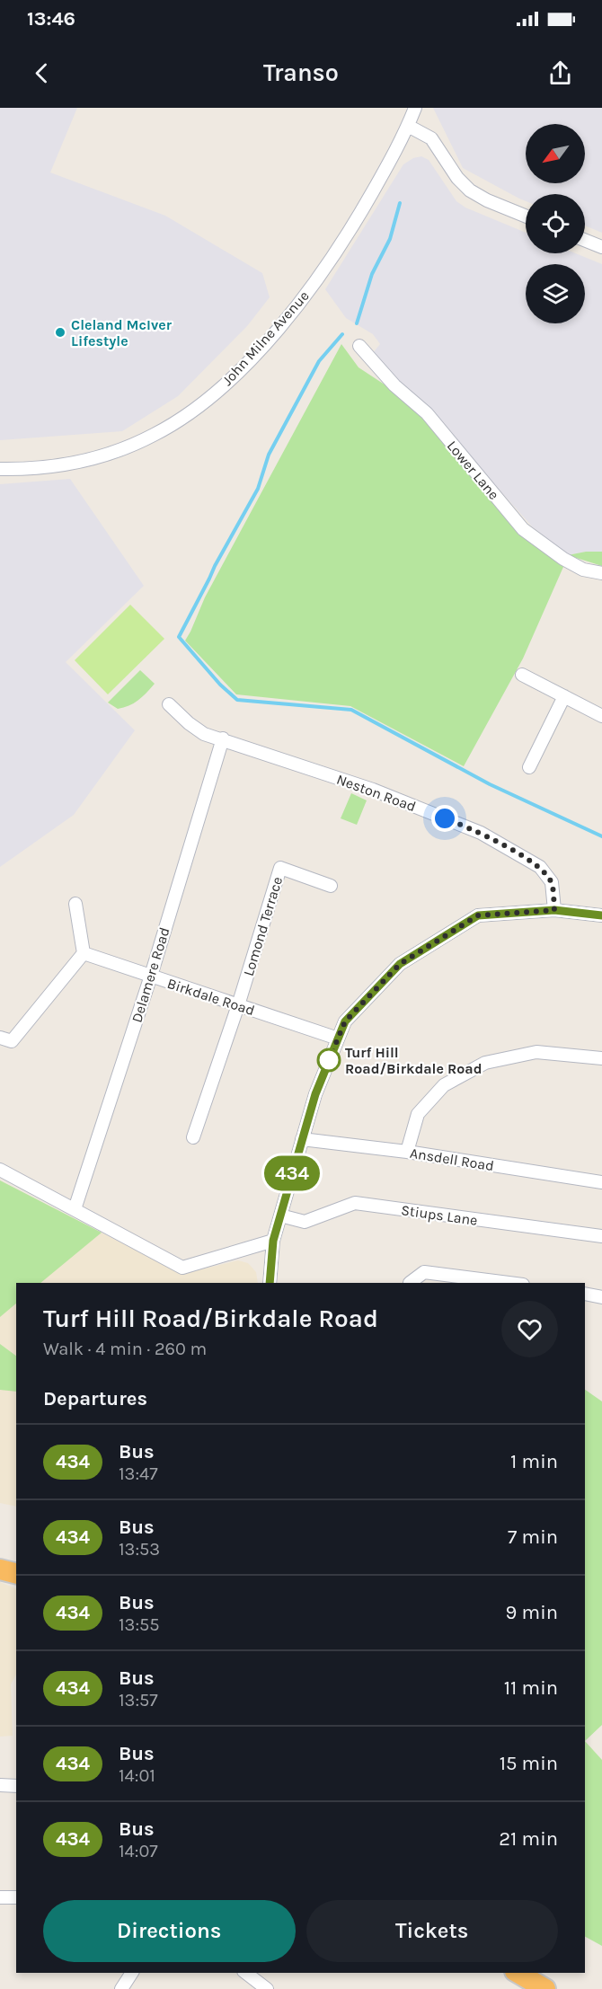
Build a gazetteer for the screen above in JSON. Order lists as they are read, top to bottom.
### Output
{
  "streets": {
    "street": [
      "John Milne Avenue",
      "Lower Lane",
      "Neston Road",
      "Lomond Terrace",
      "Delamere Road",
      "Birkdale Road",
      "Ansdell Road",
      "Stiups Lane"
    ]
  },
  "crossings": [
    ["Neston Road", "Delamere Road"],
    ["Lomond Terrace", "Birkdale Road"],
    ["Delamere Road", "Birkdale Road"]
  ],
  "places": ["Cleland McIver Lifestyle", "Turf Hill Road/Birkdale Road"],
  "lines": ["bus line 434"],
  "north": "bottom left",
  "page": {
    "status": "13:46",
    "header": "Transo",
    "on_map": "434",
    "heading": [
      ["Turf Hill Road/Birkdale Road", "Walk · 4 min · 260 m"],
      "Departures"
    ],
    "list": [
      {
        "mark": "434",
        "name": "Bus",
        "note": "13:47",
        "value": "1 min"
      },
      {
        "mark": "434",
        "name": "Bus",
        "note": "13:53",
        "value": "7 min"
      },
      {
        "mark": "434",
        "name": "Bus",
        "note": "13:55",
        "value": "9 min"
      },
      {
        "mark": "434",
        "name": "Bus",
        "note": "13:57",
        "value": "11 min"
      },
      {
        "mark": "434",
        "name": "Bus",
        "note": "14:01",
        "value": "15 min"
      },
      {
        "mark": "434",
        "name": "Bus",
        "note": "14:07",
        "value": "21 min"
      }
    ],
    "buttons": ["Directions", "Tickets"]
  }
}
